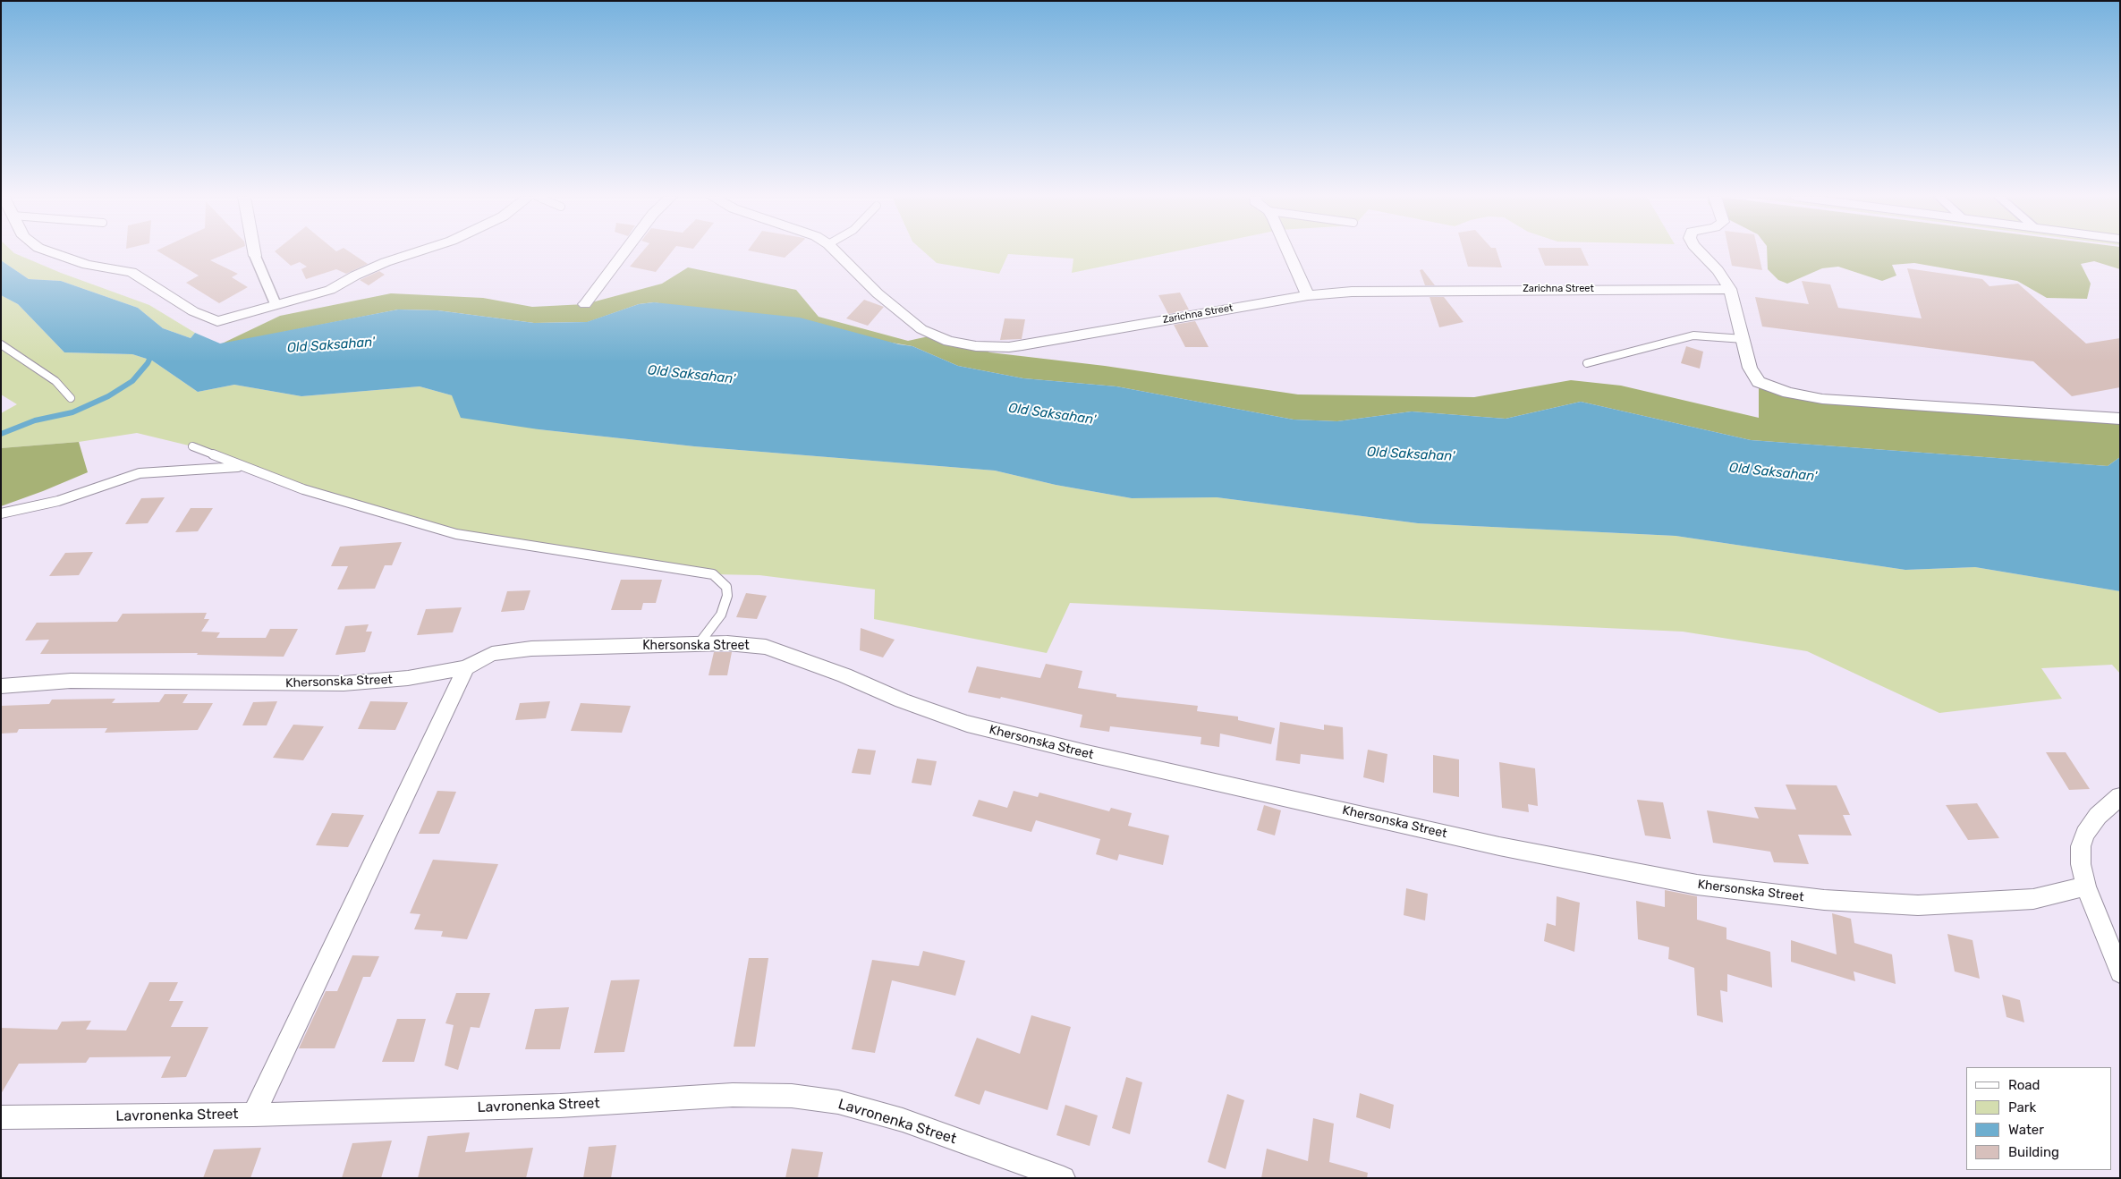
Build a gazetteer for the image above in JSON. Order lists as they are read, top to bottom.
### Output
{
  "streets": {
    "street": ["Zarichna Street", "Khersonska Street", "Lavronenka Street"]
  },
  "water": ["Old Saksahan'"],
  "legend": [
    "Road",
    "Park",
    "Water",
    "Building"
  ]
}
